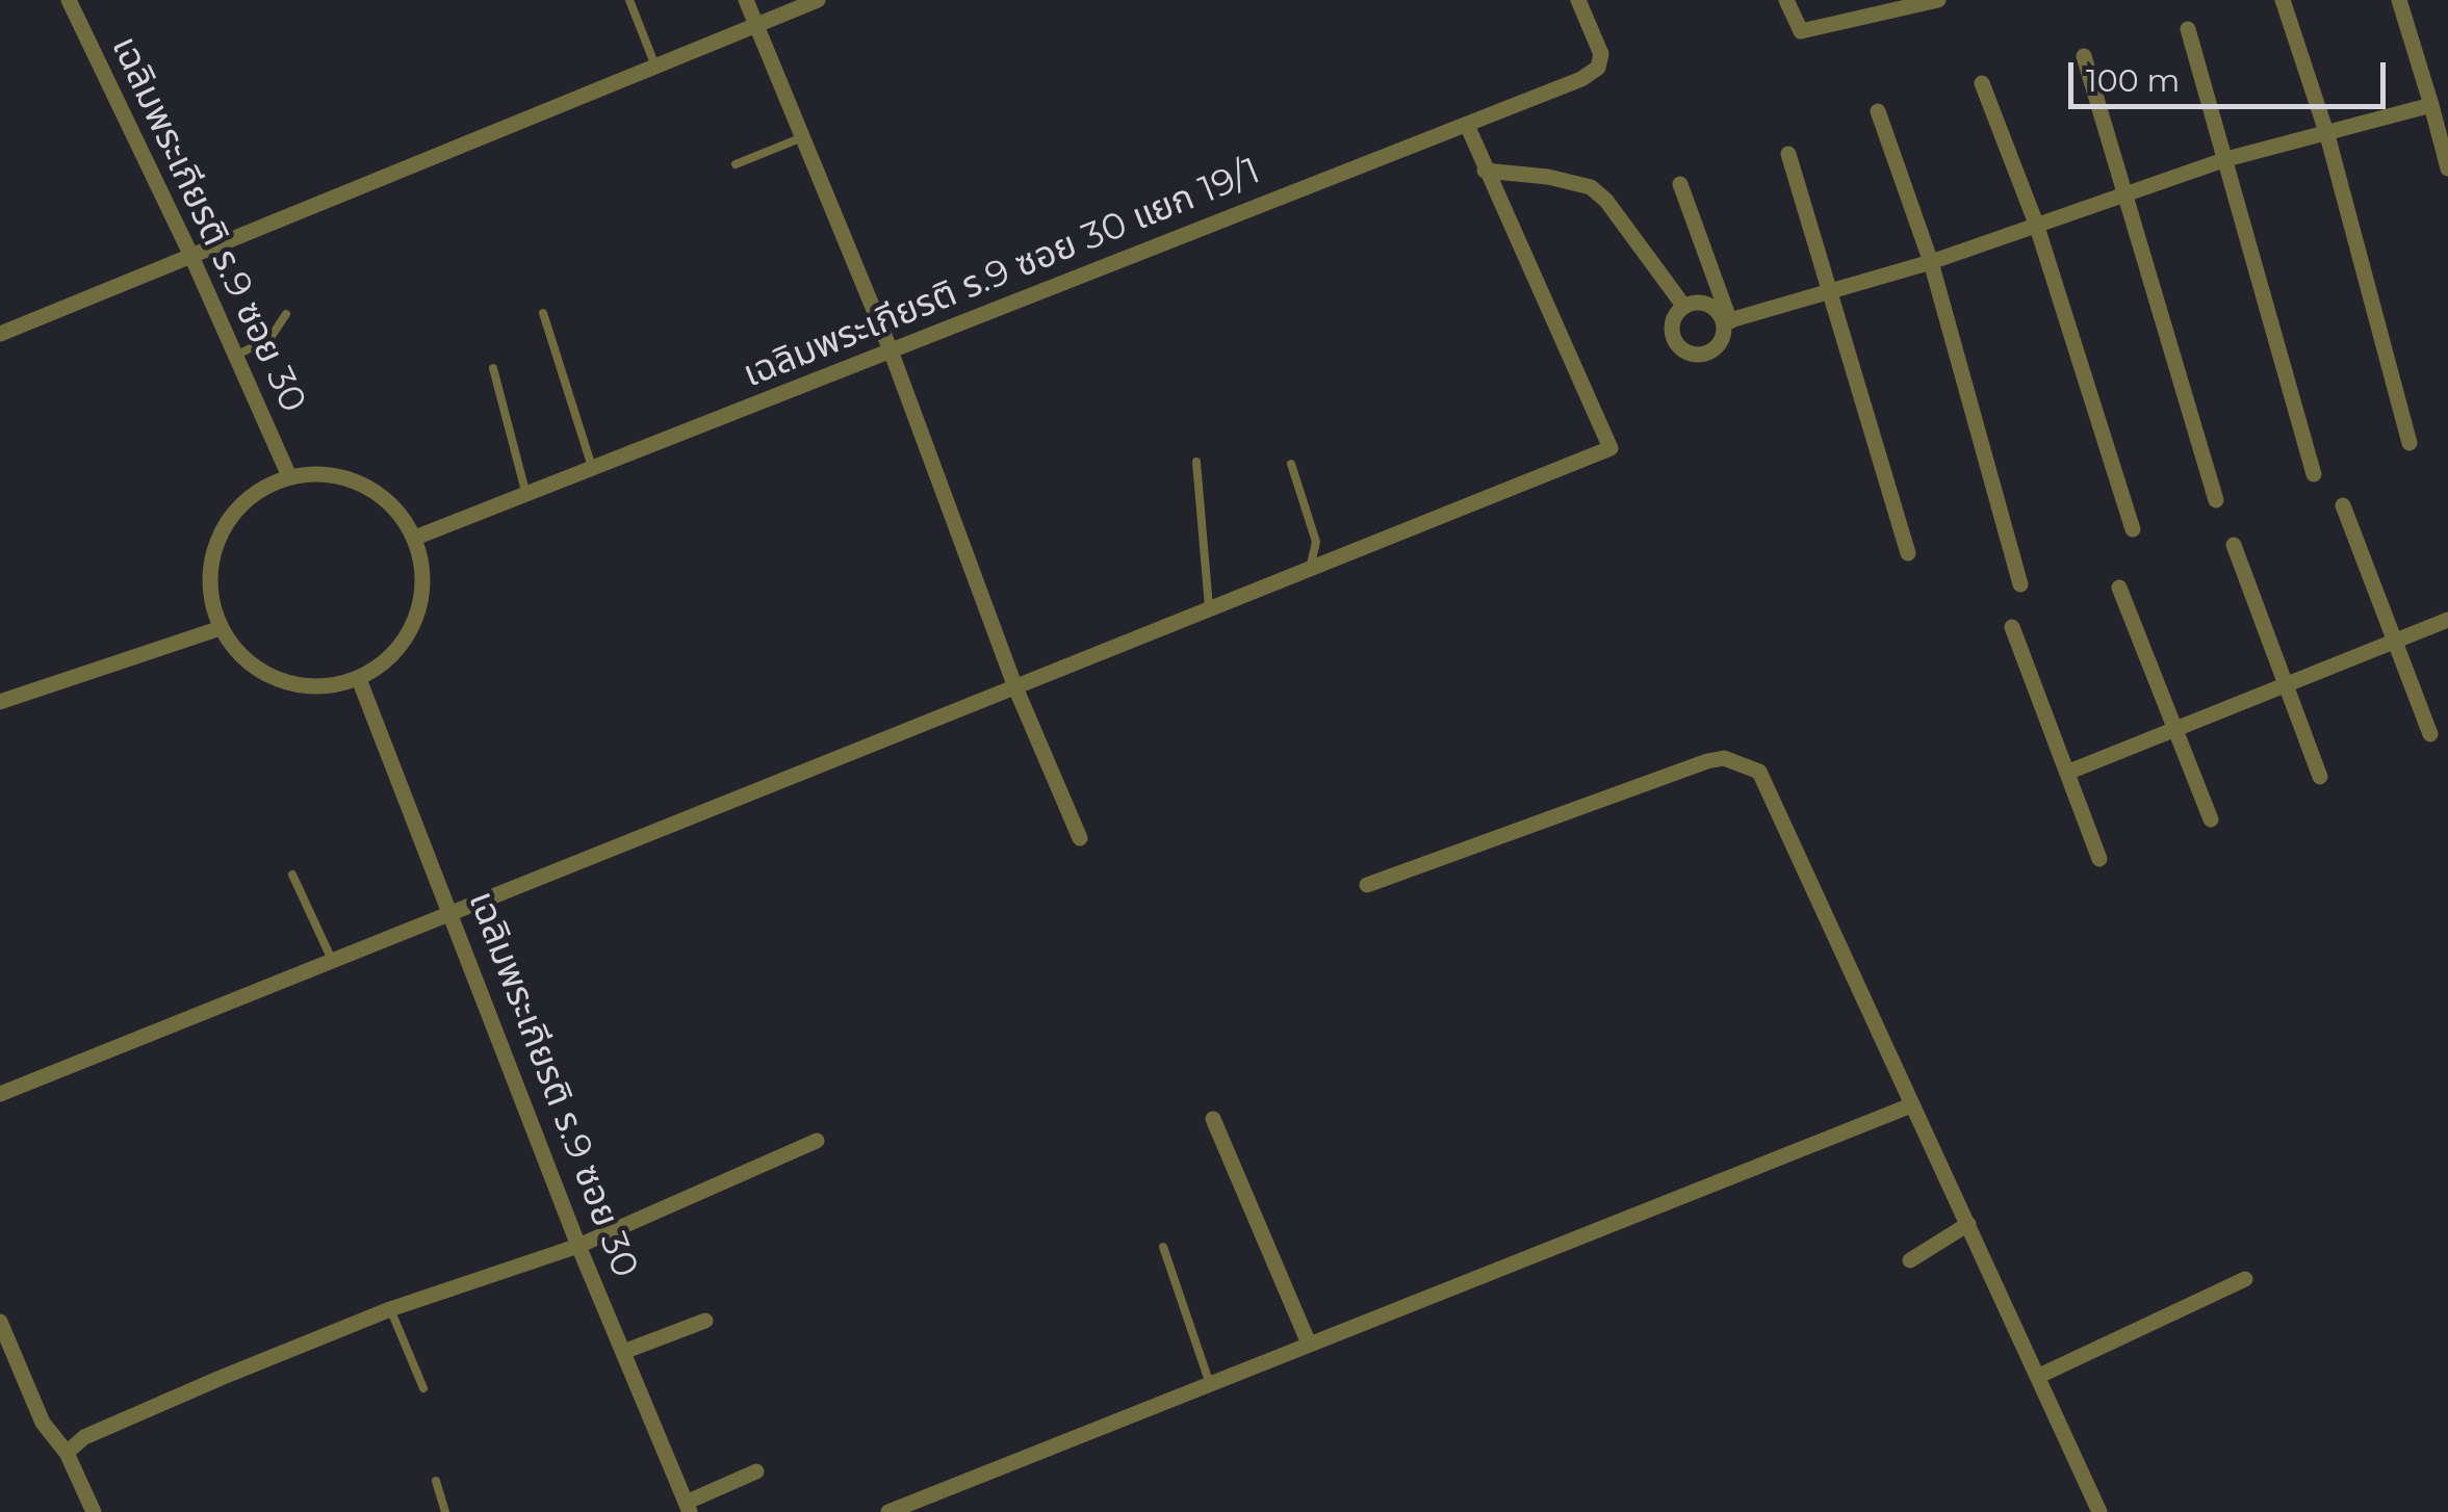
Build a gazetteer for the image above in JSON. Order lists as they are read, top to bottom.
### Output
{
  "streets": {
    "street": ["เฉลิมพระเกียรติ ร.9 ซอย 30", "เฉลิมพระเกียรติ ร.9 ซอย 30 แยก 19/1"]
  },
  "crossings": [
    ["เฉลิมพระเกียรติ ร.9 ซอย 30", "เฉลิมพระเกียรติ ร.9 ซอย 30 แยก 19/1"]
  ],
  "scale_bar": "100 m"
}
